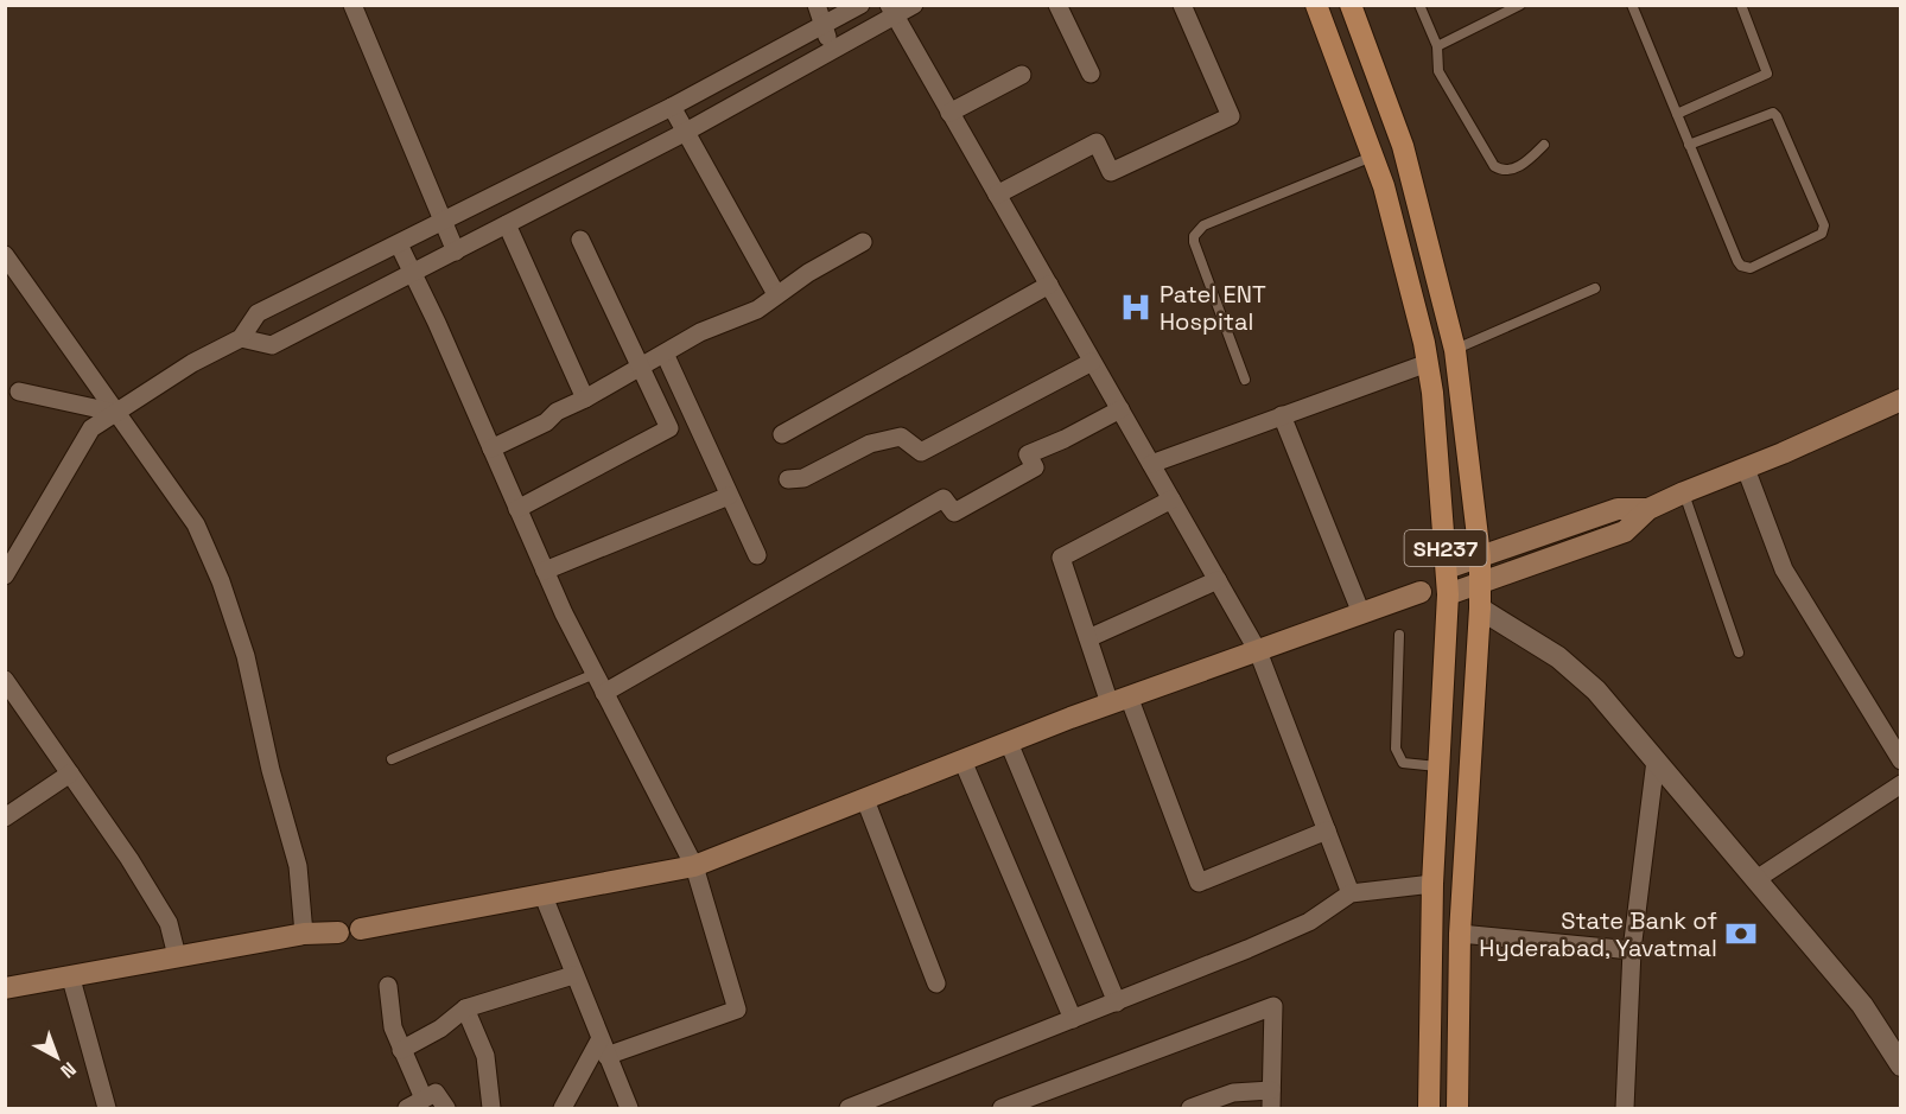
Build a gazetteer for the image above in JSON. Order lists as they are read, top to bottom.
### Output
{
  "streets": {
    "main road": ["SH237"]
  },
  "places": {
    "hospital": ["Patel ENT Hospital"],
    "bank": ["State Bank of Hyderabad, Yavatmal"]
  },
  "north": "bottom right"
}
